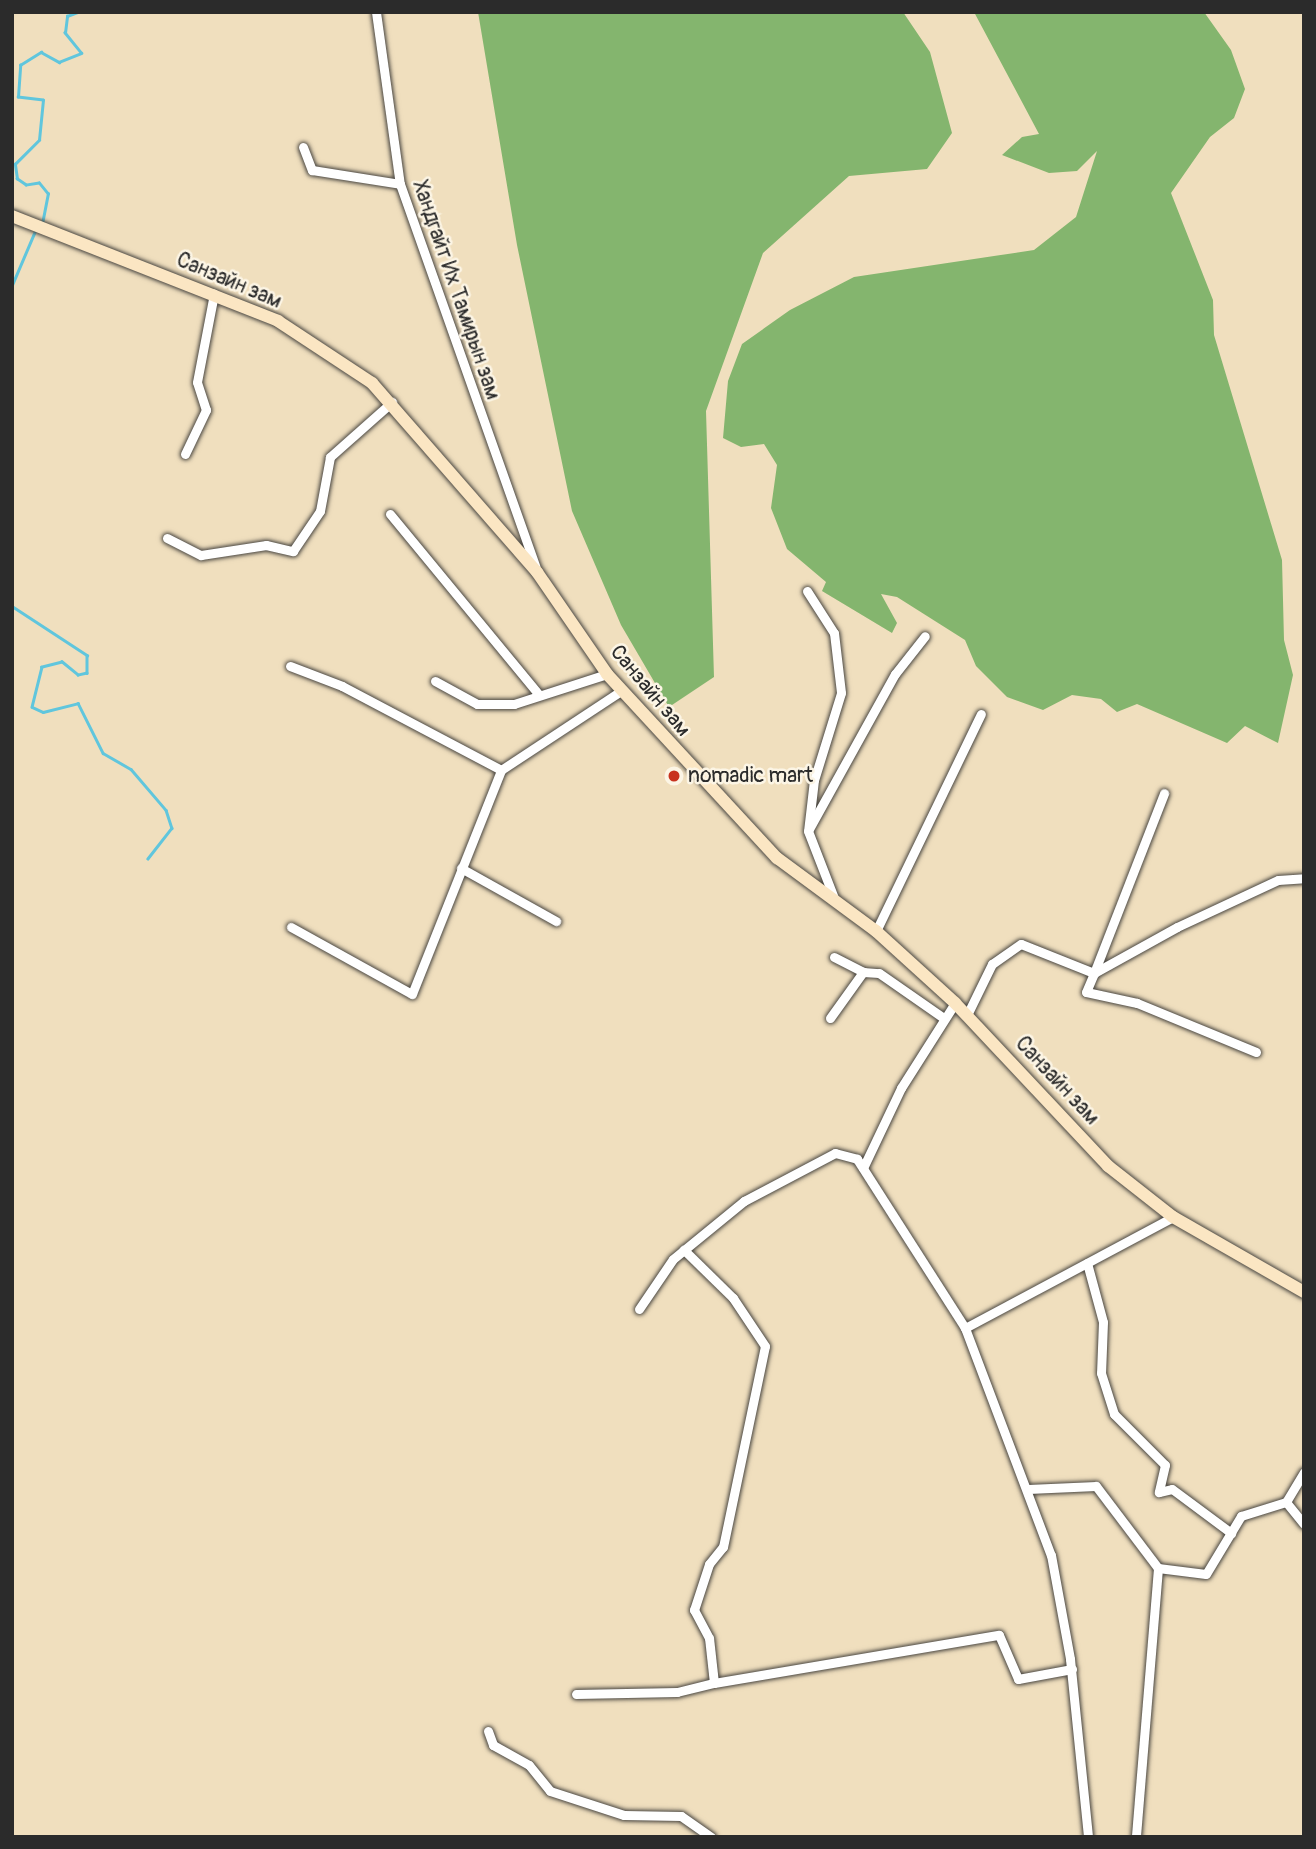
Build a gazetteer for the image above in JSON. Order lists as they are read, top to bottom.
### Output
{
  "streets": {
    "main road": ["Санзайн зам"],
    "street": ["Хандгайт Их Тамирын зам"]
  },
  "crossings": [
    ["Санзайн зам", "Хандгайт Их Тамирын зам"]
  ],
  "places": ["nomadic mart"]
}
